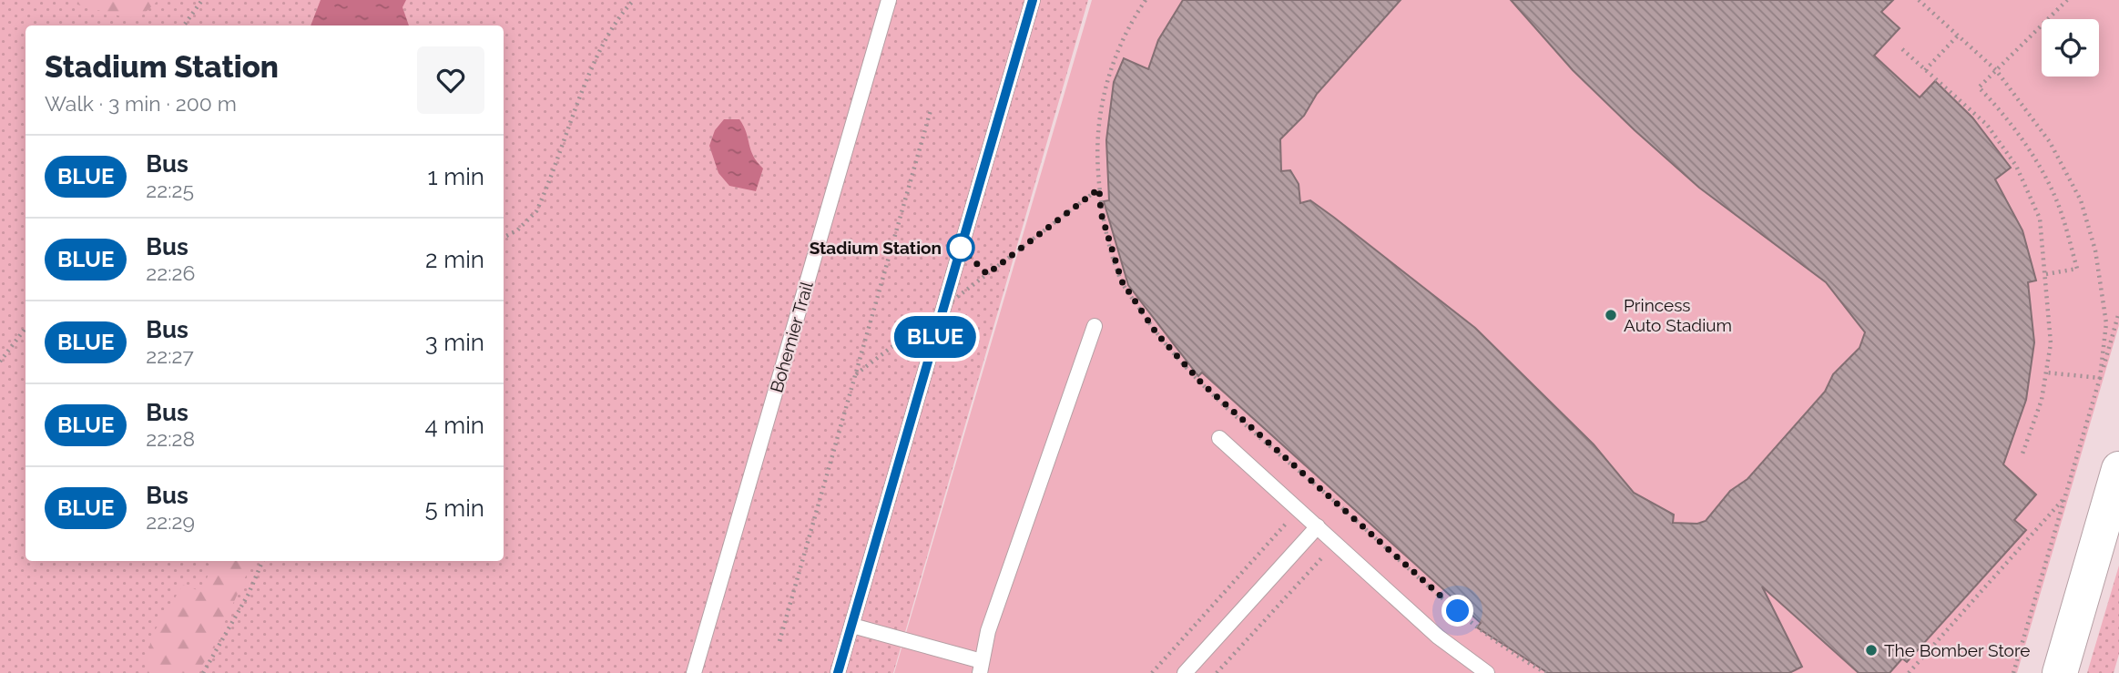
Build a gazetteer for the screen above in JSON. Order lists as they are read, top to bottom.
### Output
{
  "streets": {
    "lane": ["Bohemier Trail"]
  },
  "places": ["Stadium Station", "Princess Auto Stadium", "The Bomber Store"],
  "lines": ["bus line BLUE"],
  "page": {
    "on_map": "BLUE",
    "heading": ["Stadium Station", "Walk · 3 min · 200 m"],
    "list": [
      {
        "mark": "BLUE",
        "name": "Bus",
        "note": "22:25",
        "value": "1 min"
      },
      {
        "mark": "BLUE",
        "name": "Bus",
        "note": "22:26",
        "value": "2 min"
      },
      {
        "mark": "BLUE",
        "name": "Bus",
        "note": "22:27",
        "value": "3 min"
      },
      {
        "mark": "BLUE",
        "name": "Bus",
        "note": "22:28",
        "value": "4 min"
      },
      {
        "mark": "BLUE",
        "name": "Bus",
        "note": "22:29",
        "value": "5 min"
      }
    ]
  }
}
